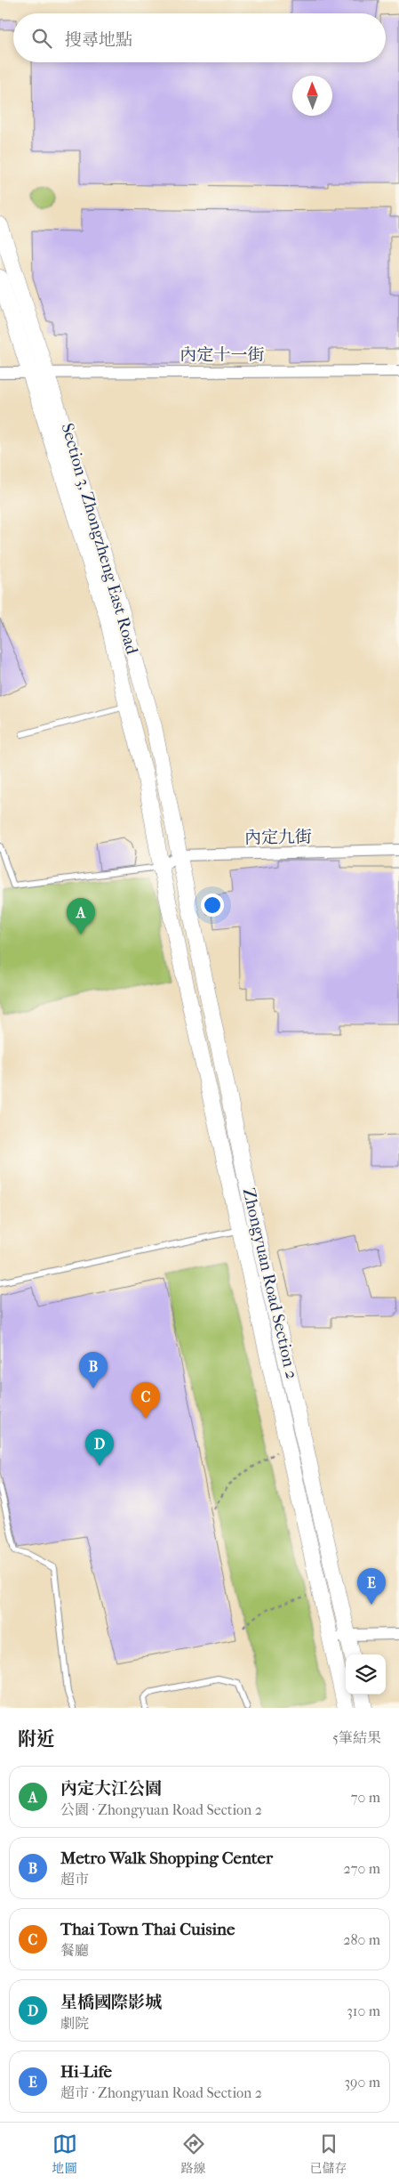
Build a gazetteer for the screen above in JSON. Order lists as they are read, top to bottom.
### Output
{
  "streets": {
    "main road": ["Section 3, Zhongzheng East Road", "Zhongyuan Road Section 2"],
    "street": ["內定十一街", "內定九街"]
  },
  "crossings": [
    ["內定十一街", "Section 3, Zhongzheng East Road"],
    ["內定十一街", "Zhongyuan Road Section 2"],
    ["Section 3, Zhongzheng East Road", "Zhongyuan Road Section 2"],
    ["內定九街", "Zhongyuan Road Section 2"]
  ],
  "north": "top",
  "page": {
    "search": "搜尋地點",
    "pins": [
      "A",
      "B",
      "C",
      "D",
      "E"
    ],
    "heading": ["附近", "5筆結果"],
    "list": [
      {
        "mark": "A",
        "name": "內定大江公園",
        "note": "公園 · Zhongyuan Road Section 2",
        "value": "70 m"
      },
      {
        "mark": "B",
        "name": "Metro Walk Shopping Center",
        "note": "超市",
        "value": "270 m"
      },
      {
        "mark": "C",
        "name": "Thai Town Thai Cuisine",
        "note": "餐廳",
        "value": "280 m"
      },
      {
        "mark": "D",
        "name": "星橋國際影城",
        "note": "劇院",
        "value": "310 m"
      },
      {
        "mark": "E",
        "name": "Hi-Life",
        "note": "超市 · Zhongyuan Road Section 2",
        "value": "390 m"
      }
    ],
    "nav": ["地圖", "路線", "已儲存"]
  }
}
